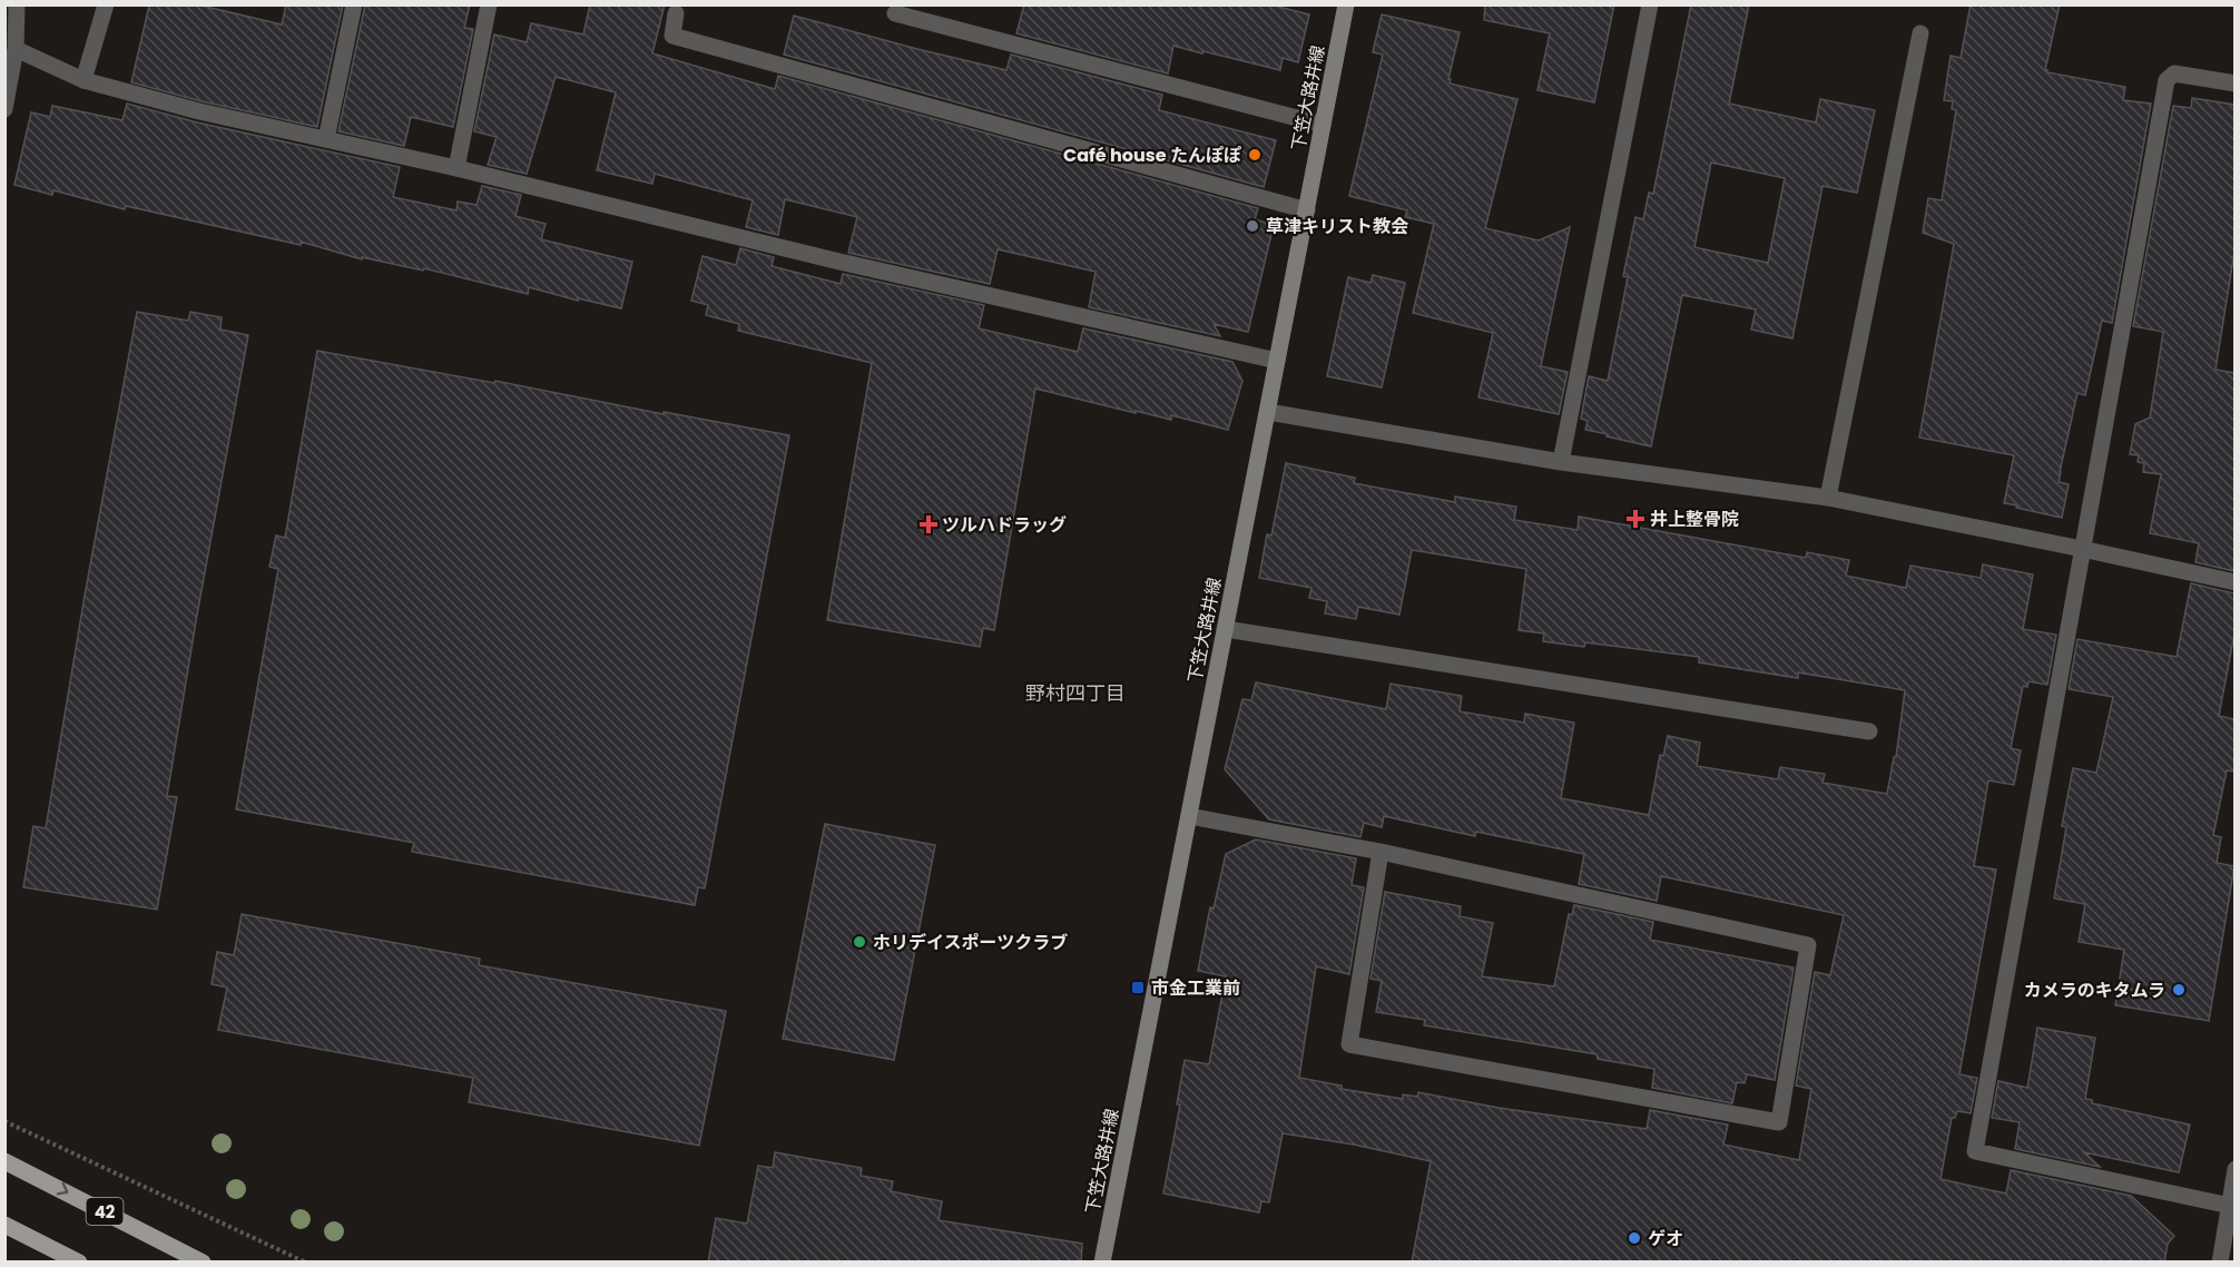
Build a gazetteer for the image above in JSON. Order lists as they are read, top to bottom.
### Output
{
  "streets": {
    "main road": ["下笠大路井線", "42"]
  },
  "districts": ["野村四丁目"],
  "places": {
    "other": [
      "Café house たんぽぽ",
      "草津キリスト教会",
      "ホリデイスポーツクラブ",
      "カメラのキタムラ",
      "ゲオ"
    ],
    "health": ["井上整骨院", "ツルハドラッグ"],
    "transit": ["市金工業前"]
  }
}
